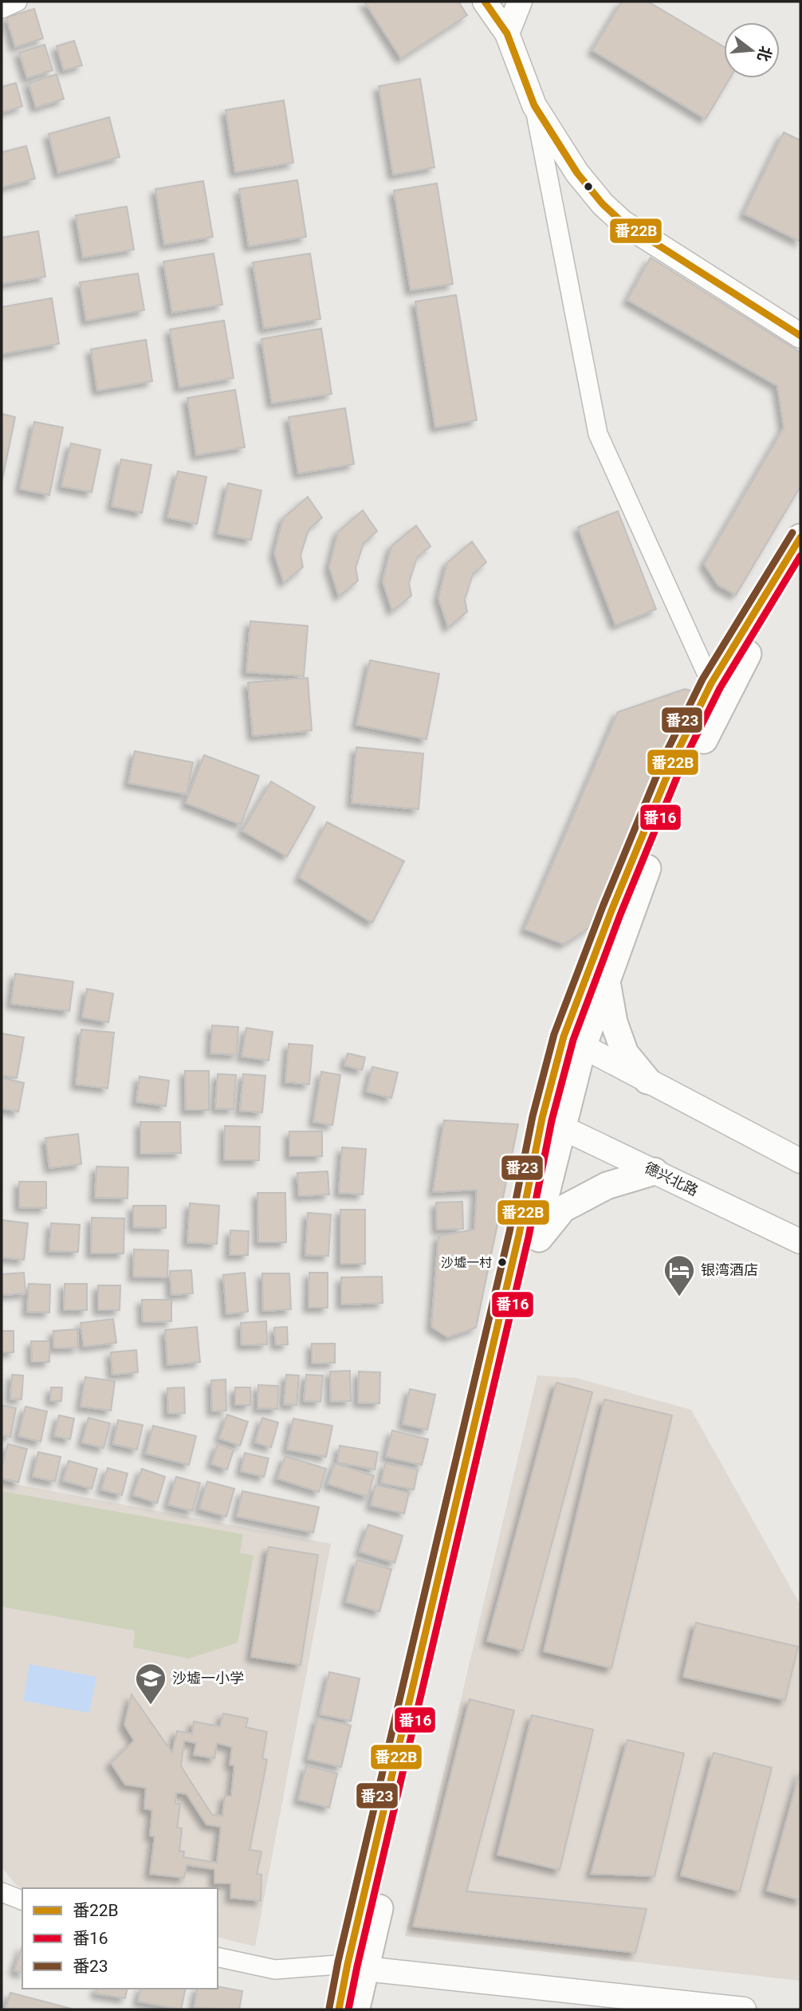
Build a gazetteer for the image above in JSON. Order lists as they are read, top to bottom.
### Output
{
  "streets": {
    "street": ["德兴北路"]
  },
  "places": {
    "other": ["沙墟一村"],
    "hotel": ["银湾酒店"],
    "school or university": ["沙墟一小学"]
  },
  "lines": ["transit line 番22B", "transit line 番23", "transit line 番16"],
  "legend": ["番22B", "番16", "番23"],
  "north": "right"
}
